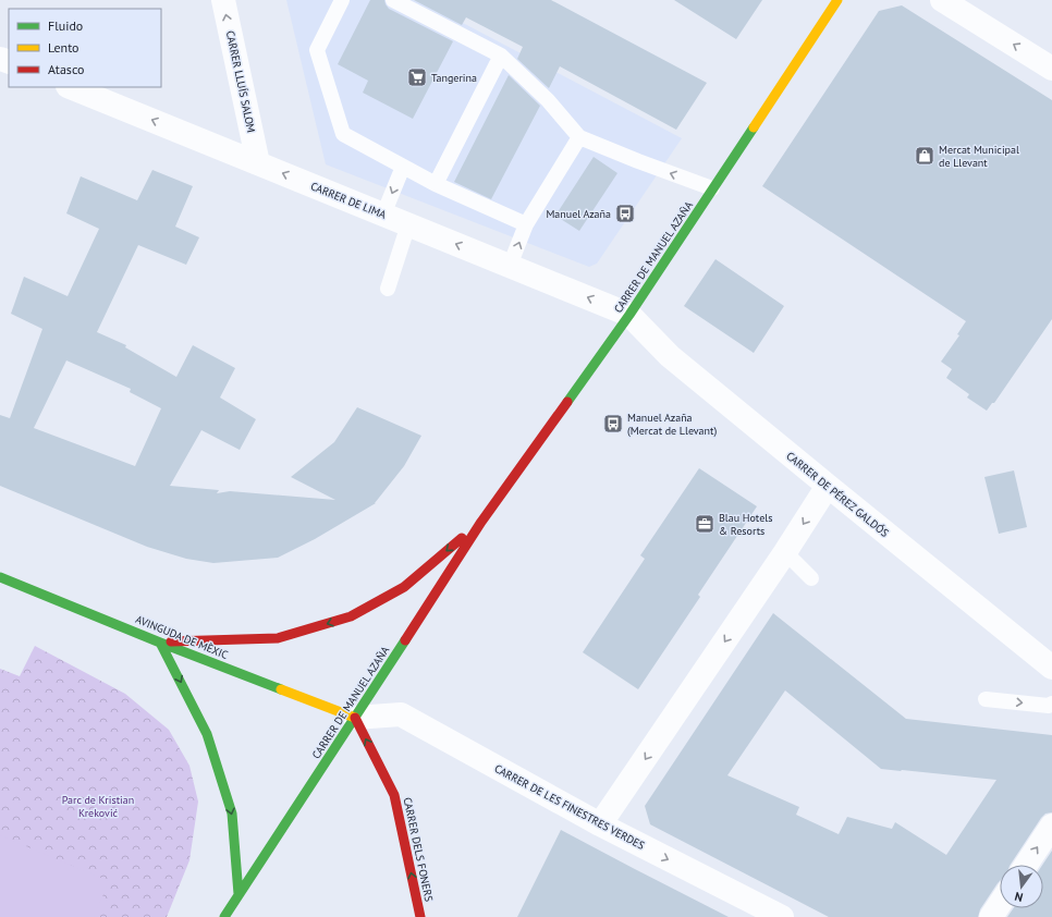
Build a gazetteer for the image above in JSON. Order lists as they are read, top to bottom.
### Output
{
  "streets": {
    "street": [
      "CARRER LLUÍS SALOM",
      "CARRER DE LIMA",
      "CARRER DE MANUEL AZAÑA",
      "CARRER DE PÉREZ GALDÓS",
      "AVINGUDA DE MÈXIC",
      "CARRER DE LES FINESTRES VERDES",
      "CARRER DELS FONERS"
    ]
  },
  "crossings": [
    ["CARRER LLUÍS SALOM", "CARRER DE LIMA"],
    ["CARRER DE LIMA", "CARRER DE MANUEL AZAÑA"],
    ["CARRER DE LIMA", "CARRER DE PÉREZ GALDÓS"],
    ["CARRER DE MANUEL AZAÑA", "CARRER DE PÉREZ GALDÓS"],
    ["CARRER DE MANUEL AZAÑA", "AVINGUDA DE MÈXIC"],
    ["CARRER DE MANUEL AZAÑA", "CARRER DE LES FINESTRES VERDES"],
    ["CARRER DE MANUEL AZAÑA", "CARRER DELS FONERS"],
    ["AVINGUDA DE MÈXIC", "CARRER DE LES FINESTRES VERDES"],
    ["AVINGUDA DE MÈXIC", "CARRER DELS FONERS"],
    ["CARRER DE LES FINESTRES VERDES", "CARRER DELS FONERS"]
  ],
  "one_way": [
    "CARRER LLUÍS SALOM",
    "CARRER DE LIMA",
    "CARRER DE LES FINESTRES VERDES",
    "CARRER DELS FONERS"
  ],
  "parks": ["Parc de Kristian Kreković"],
  "places": {
    "supermarket": ["Tangerina"],
    "shop": ["Mercat Municipal de Llevant"],
    "bus stop": ["Manuel Azaña", "Manuel Azaña (Mercat de Llevant)"],
    "office": ["Blau Hotels & Resorts"]
  },
  "legend": ["Fluido", "Lento", "Atasco"],
  "north": "bottom"
}
